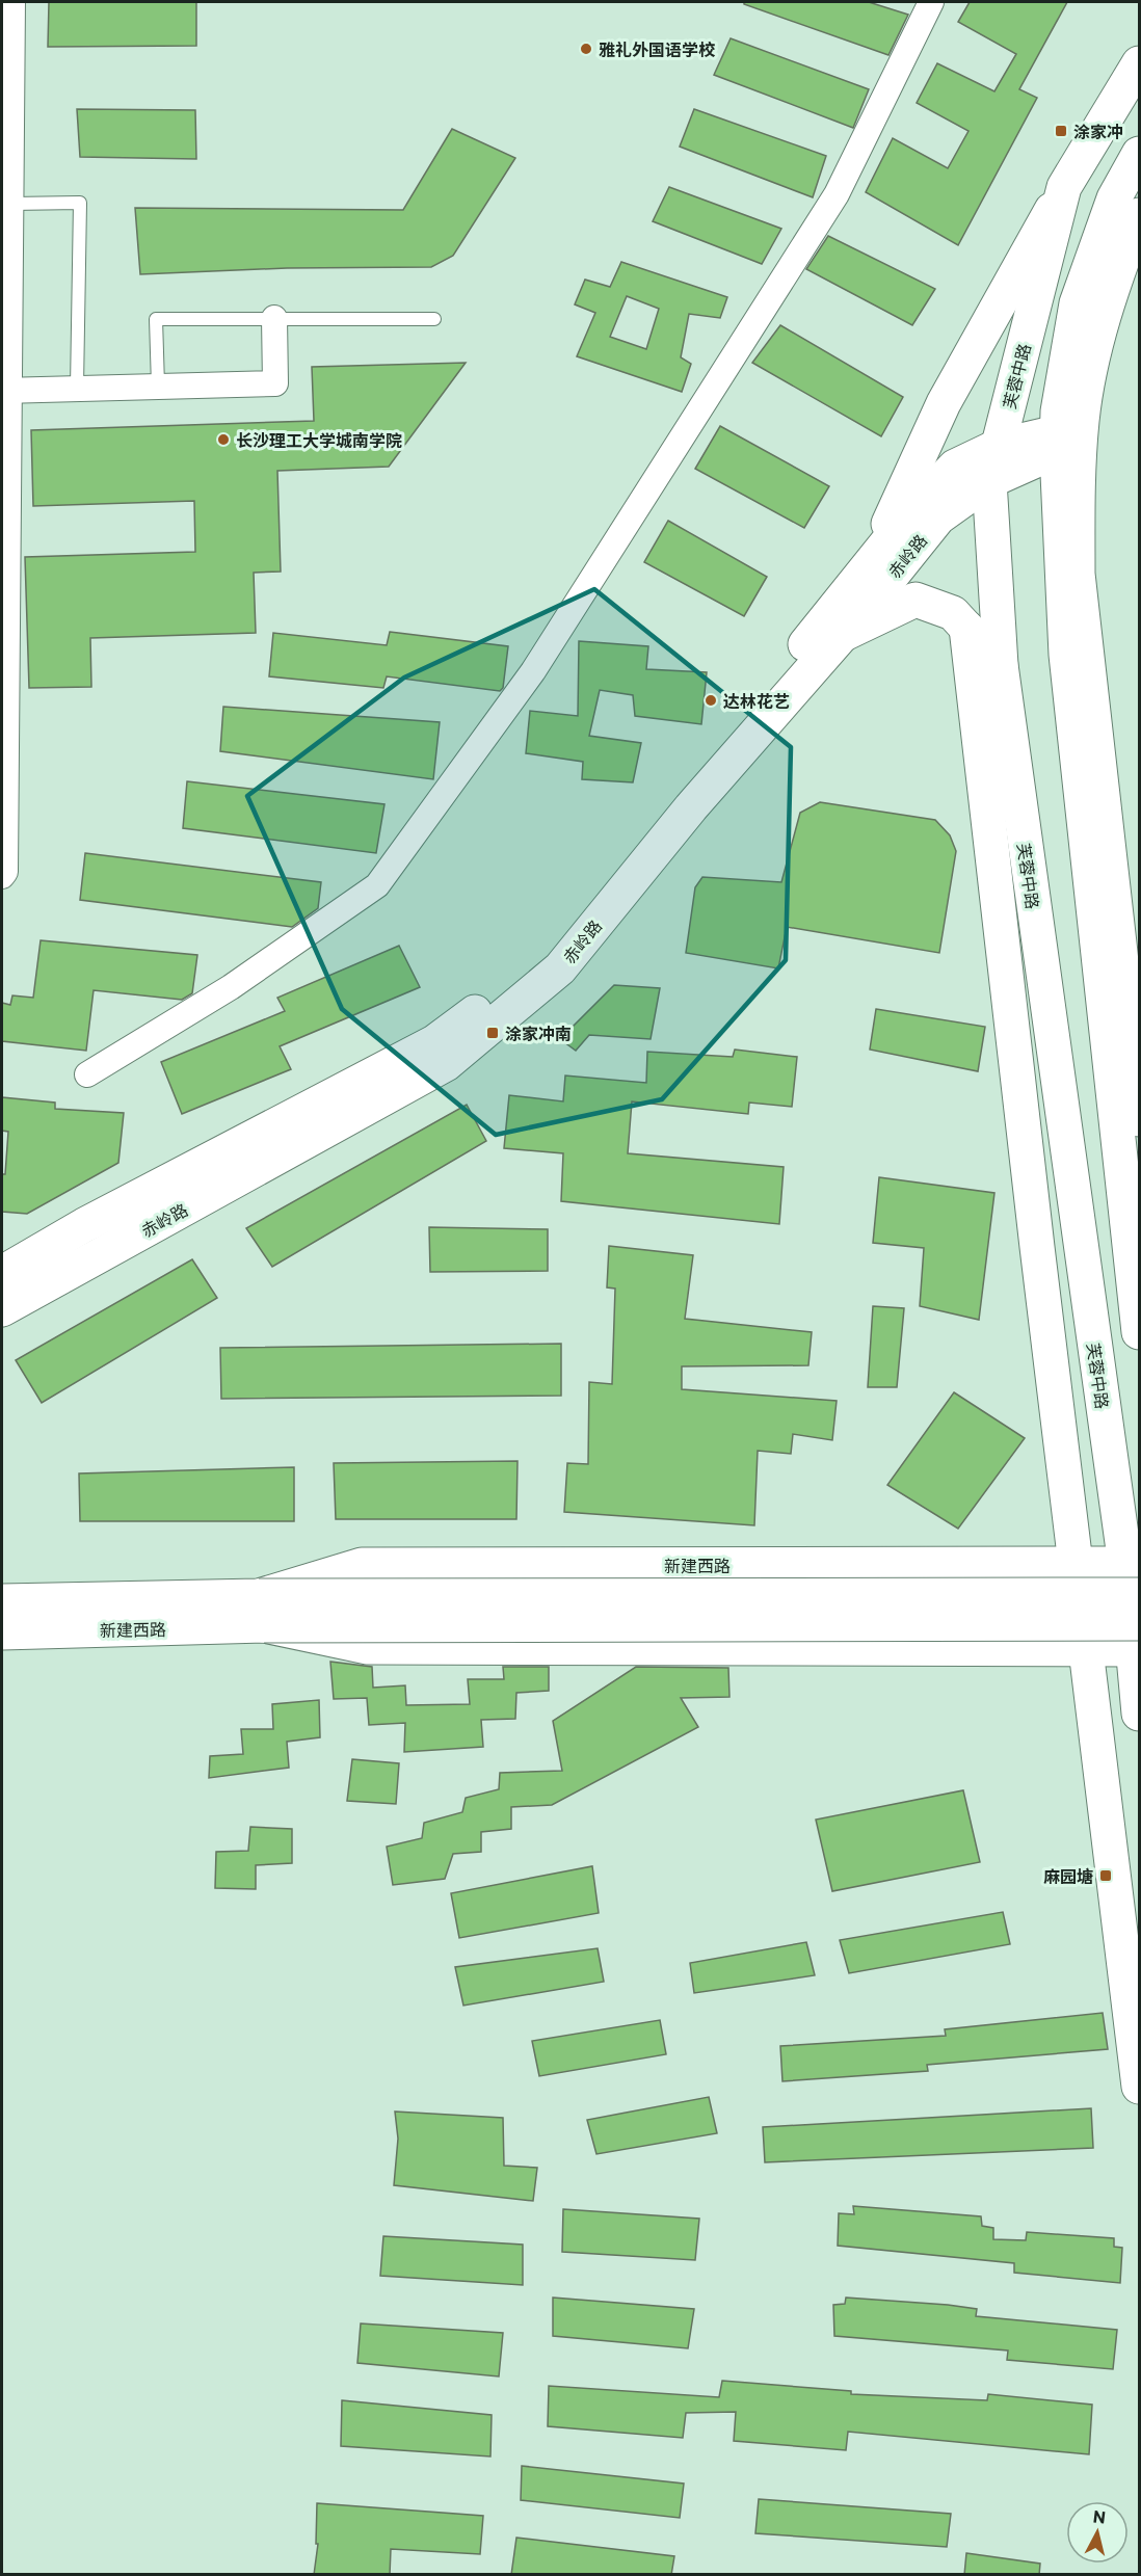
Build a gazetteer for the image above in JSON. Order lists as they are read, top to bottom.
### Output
{
  "streets": {
    "main road": ["芙蓉中路", "赤岭路", "新建西路"]
  },
  "crossings": [
    ["芙蓉中路", "赤岭路"],
    ["芙蓉中路", "新建西路"]
  ],
  "places": {
    "other": ["雅礼外国语学校", "长沙理工大学城南学院", "达林花艺"],
    "transit": ["涂家冲", "涂家冲南", "麻园塘"]
  },
  "north": "top"
}
